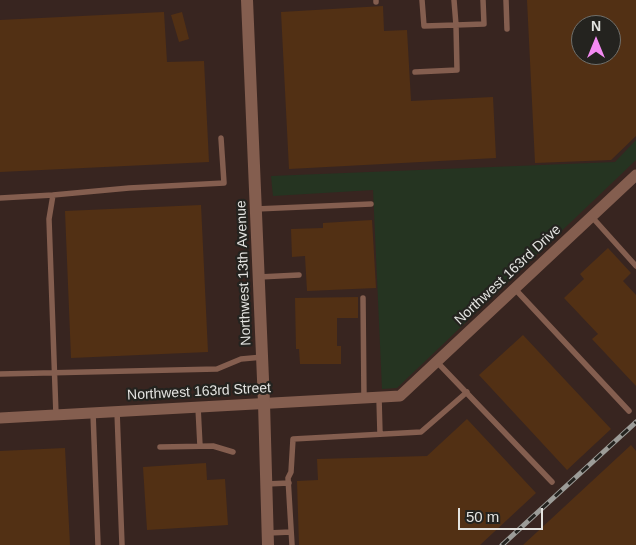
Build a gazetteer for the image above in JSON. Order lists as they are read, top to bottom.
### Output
{
  "streets": {
    "street": ["Northwest 13th Avenue", "Northwest 163rd Drive", "Northwest 163rd Street"]
  },
  "crossings": [
    ["Northwest 13th Avenue", "Northwest 163rd Street"],
    ["Northwest 163rd Drive", "Northwest 163rd Street"]
  ],
  "scale_bar": "50 m",
  "north": "top"
}
